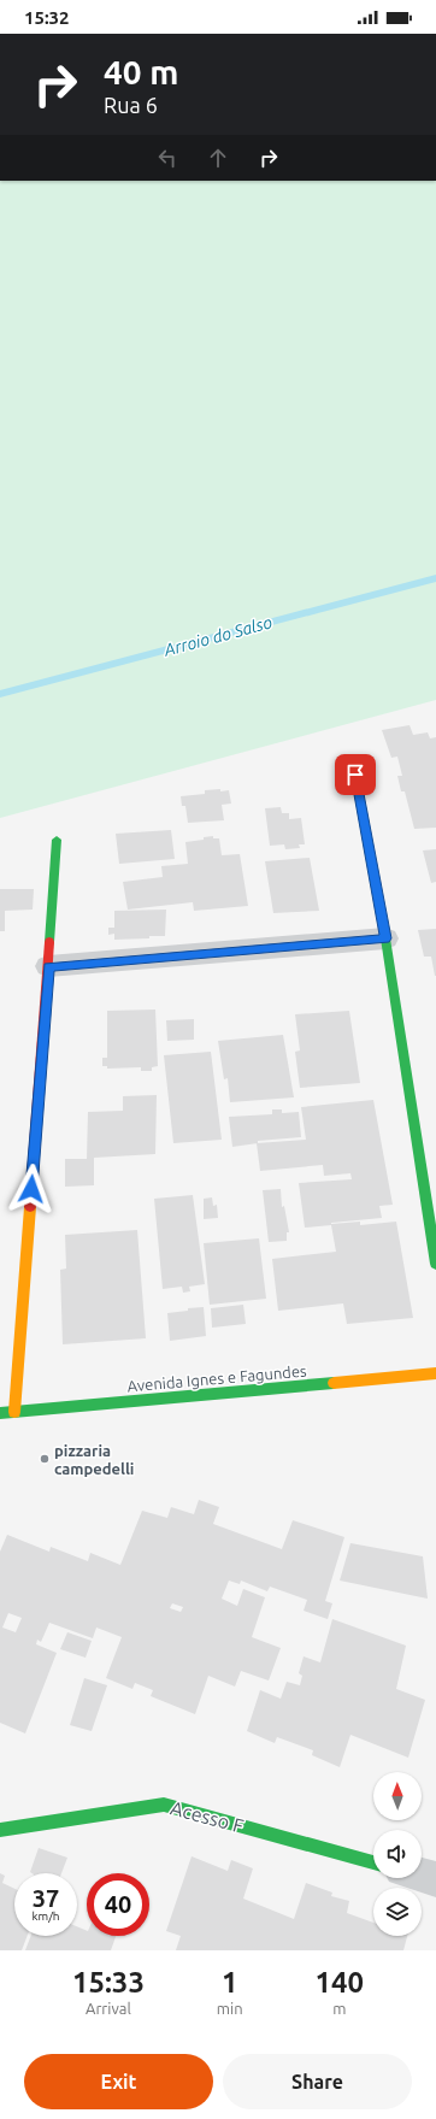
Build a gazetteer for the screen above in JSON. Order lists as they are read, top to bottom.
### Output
{
  "streets": {
    "street": ["Avenida Ignes e Fagundes", "Acesso F"]
  },
  "water": ["Arroio do Salso"],
  "places": ["pizzaria campedelli"],
  "north": "top",
  "page": {
    "status": "15:32",
    "turn": ["40 m", "Rua 6"],
    "speed": "37 km/h",
    "limit": "40",
    "eta": [
      "15:33",
      "Arrival",
      "1",
      "min",
      "140",
      "m"
    ],
    "buttons": ["Exit", "Share"]
  }
}
